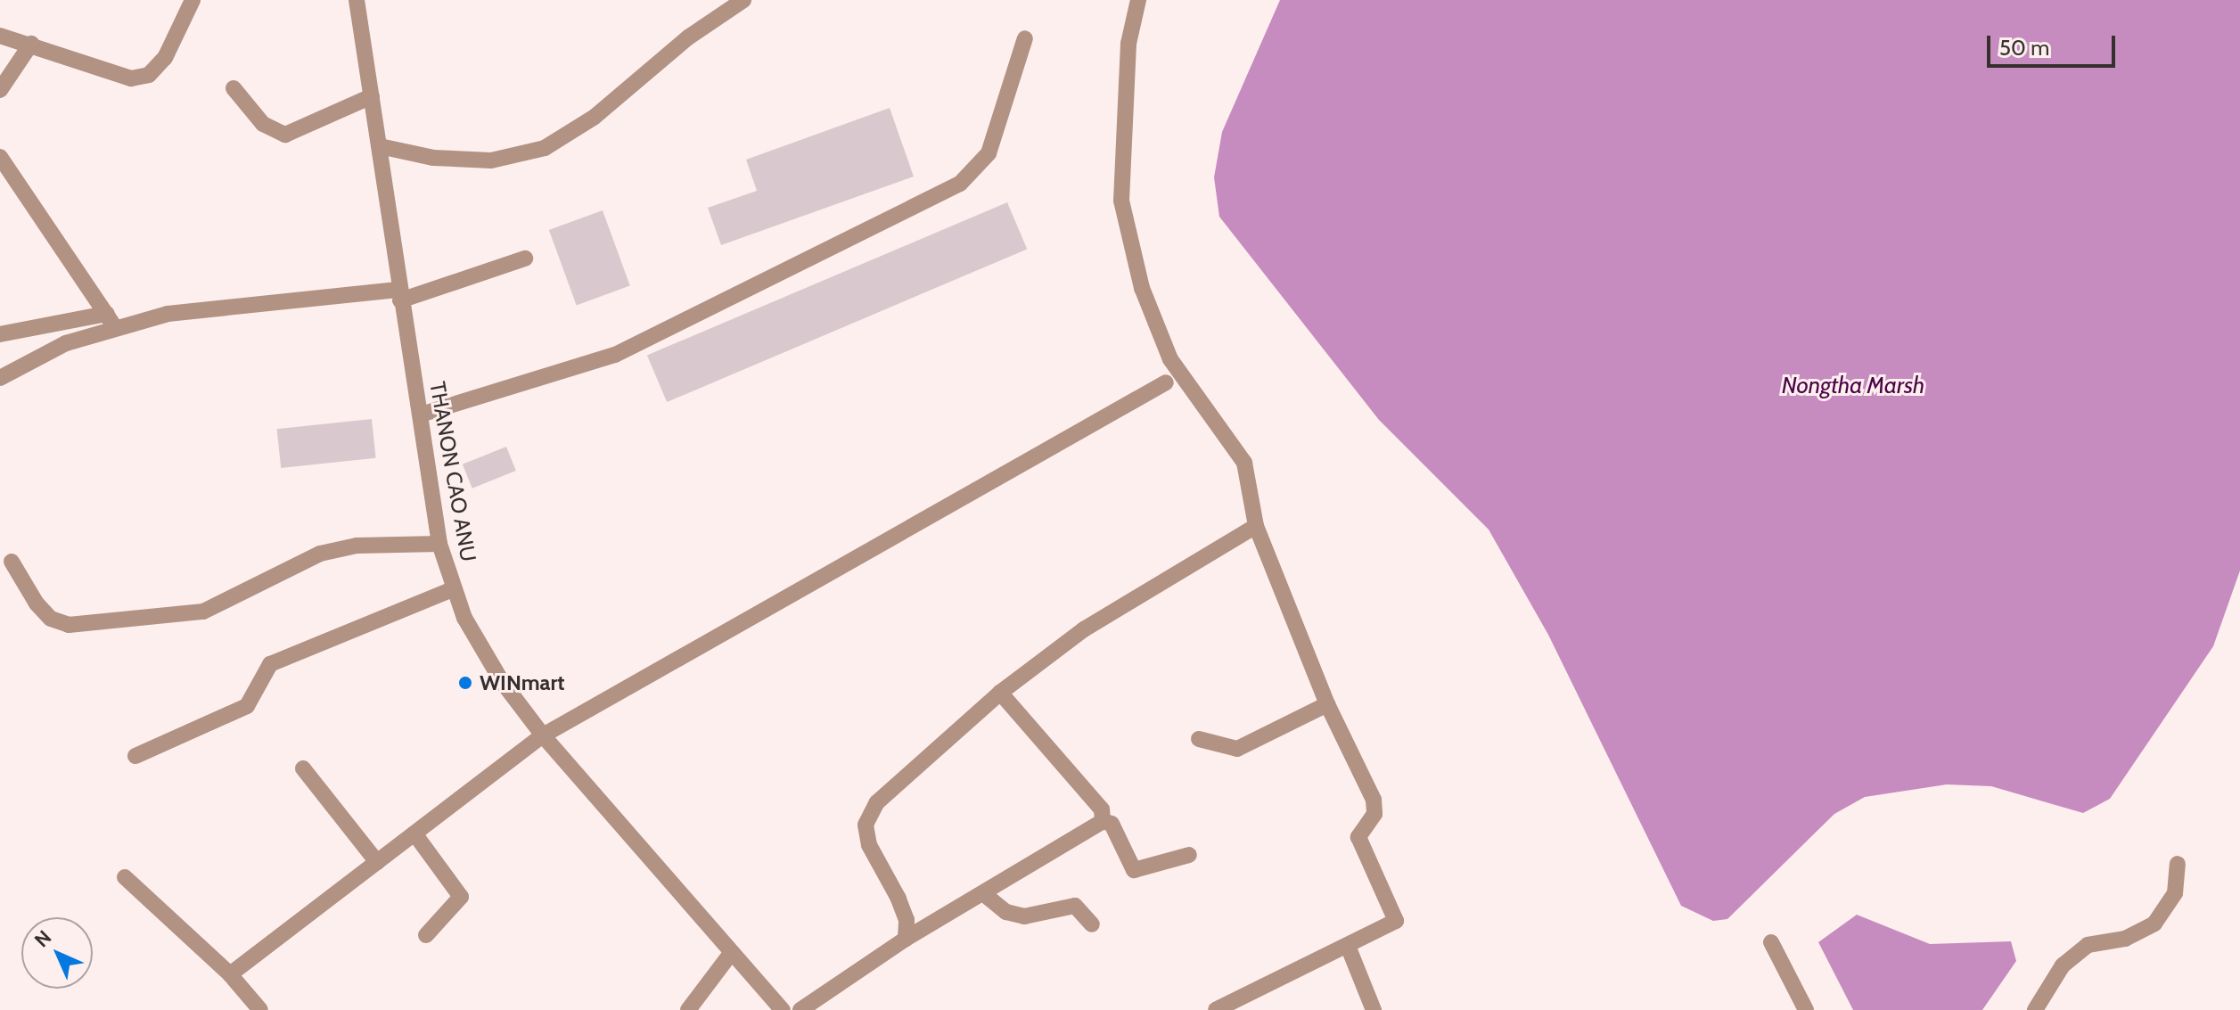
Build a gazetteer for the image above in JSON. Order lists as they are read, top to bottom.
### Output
{
  "streets": {
    "street": ["THANON CAO ANU"]
  },
  "water": ["Nongtha Marsh"],
  "places": ["WINmart"],
  "scale_bar": "50 m",
  "north": "top left"
}
